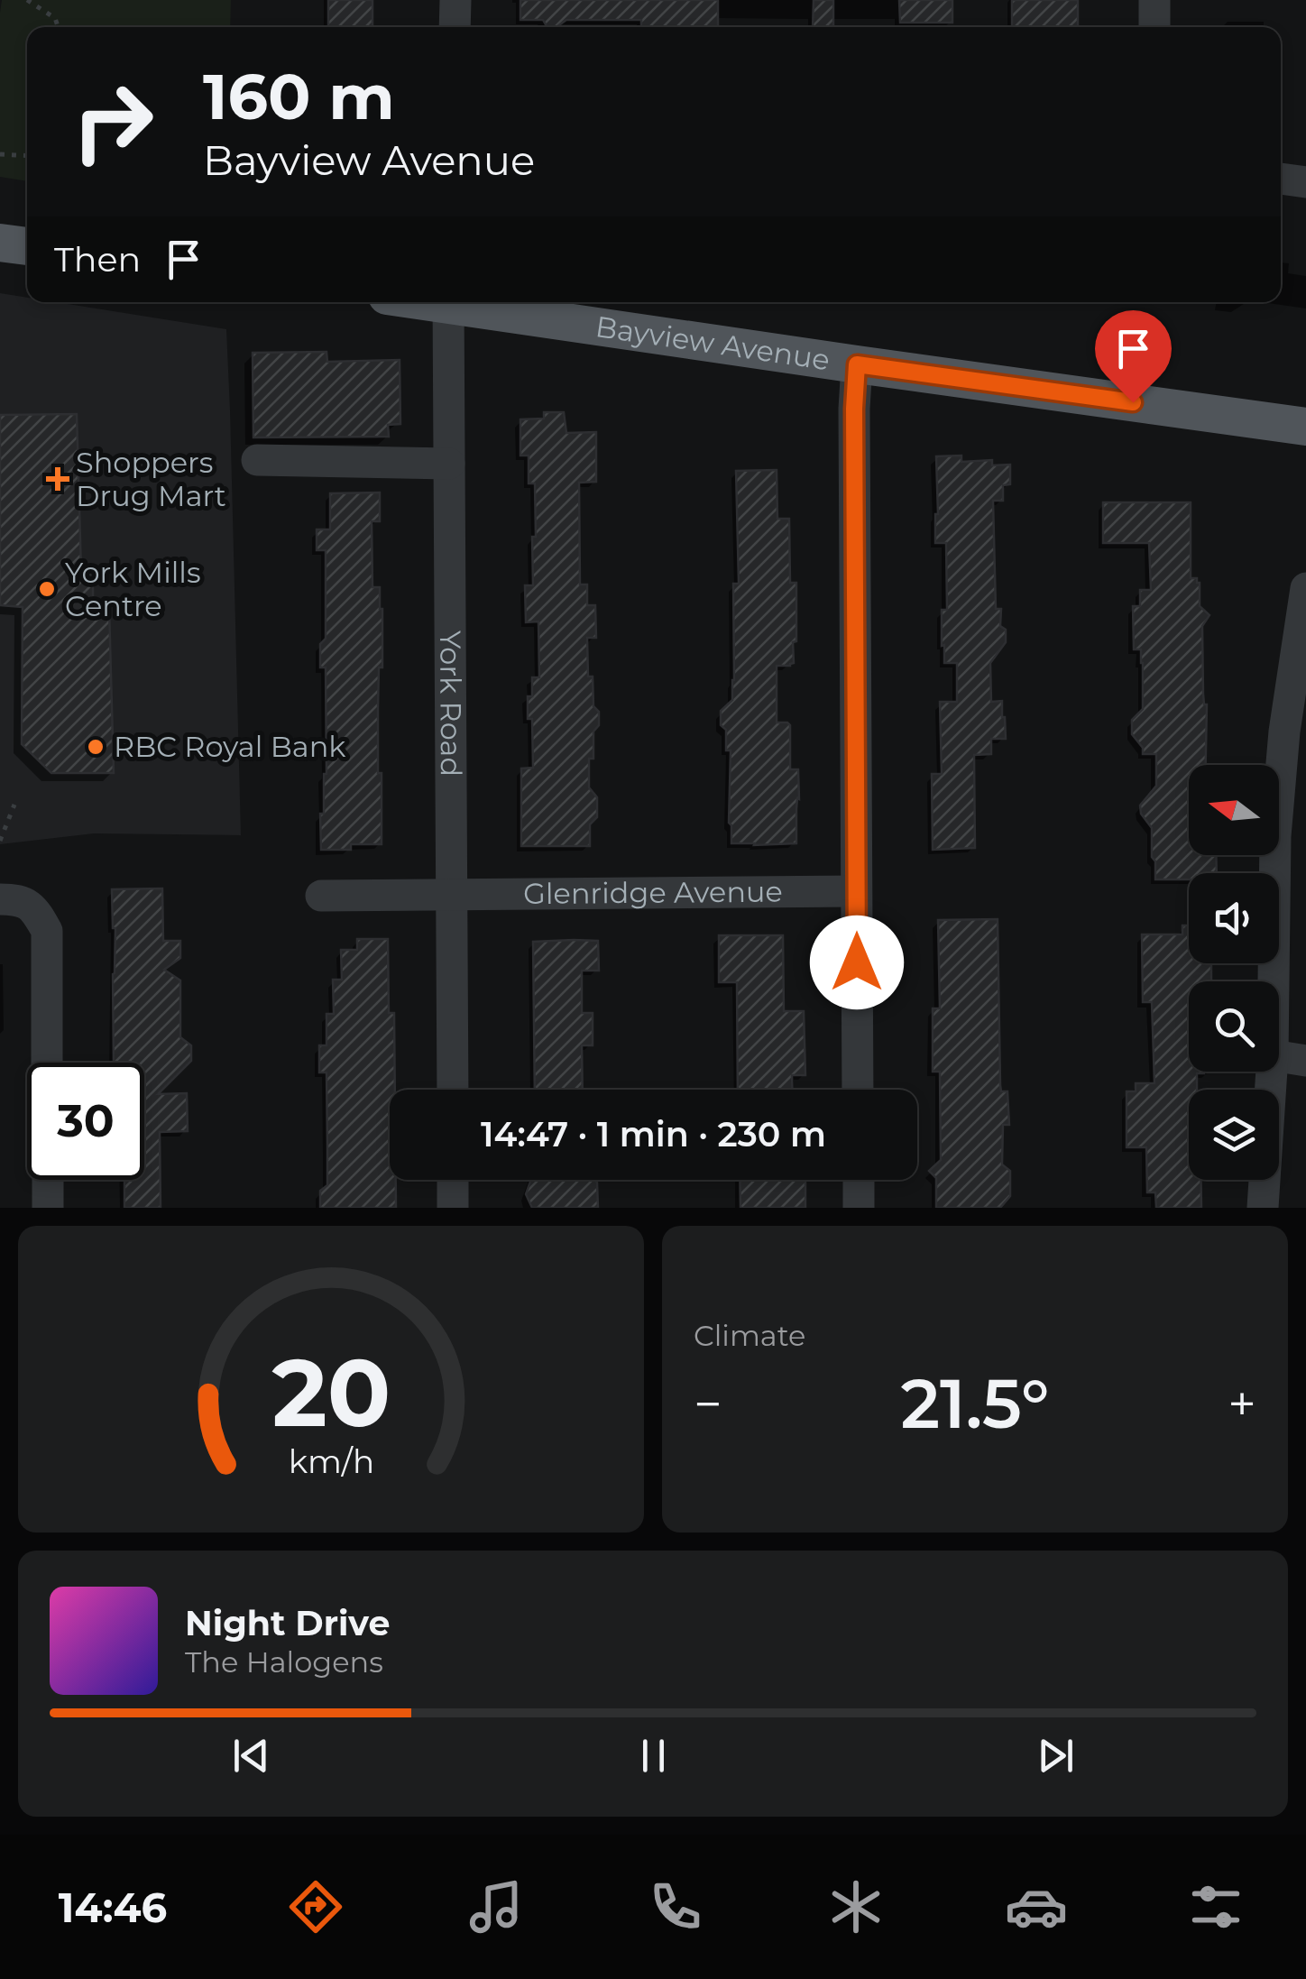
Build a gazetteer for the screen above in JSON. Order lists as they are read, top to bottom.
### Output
{
  "streets": {
    "main road": ["Bayview Avenue"],
    "street": ["York Road", "Glenridge Avenue"]
  },
  "crossings": [
    ["York Road", "Glenridge Avenue"]
  ],
  "places": {
    "health": ["Shoppers Drug Mart"],
    "other": ["York Mills Centre", "RBC Royal Bank"]
  },
  "north": "left",
  "page": {
    "turn": ["160 m", "Bayview Avenue"],
    "then": "Then",
    "limit": "30",
    "trip": "14:47 · 1 min · 230 m",
    "tile": "Climate",
    "heat": ["−", "21.5°", "+"],
    "song": ["Night Drive", "The Halogens"],
    "tabs": "14:46",
    "gauge": ["20", "km/h"]
  }
}
